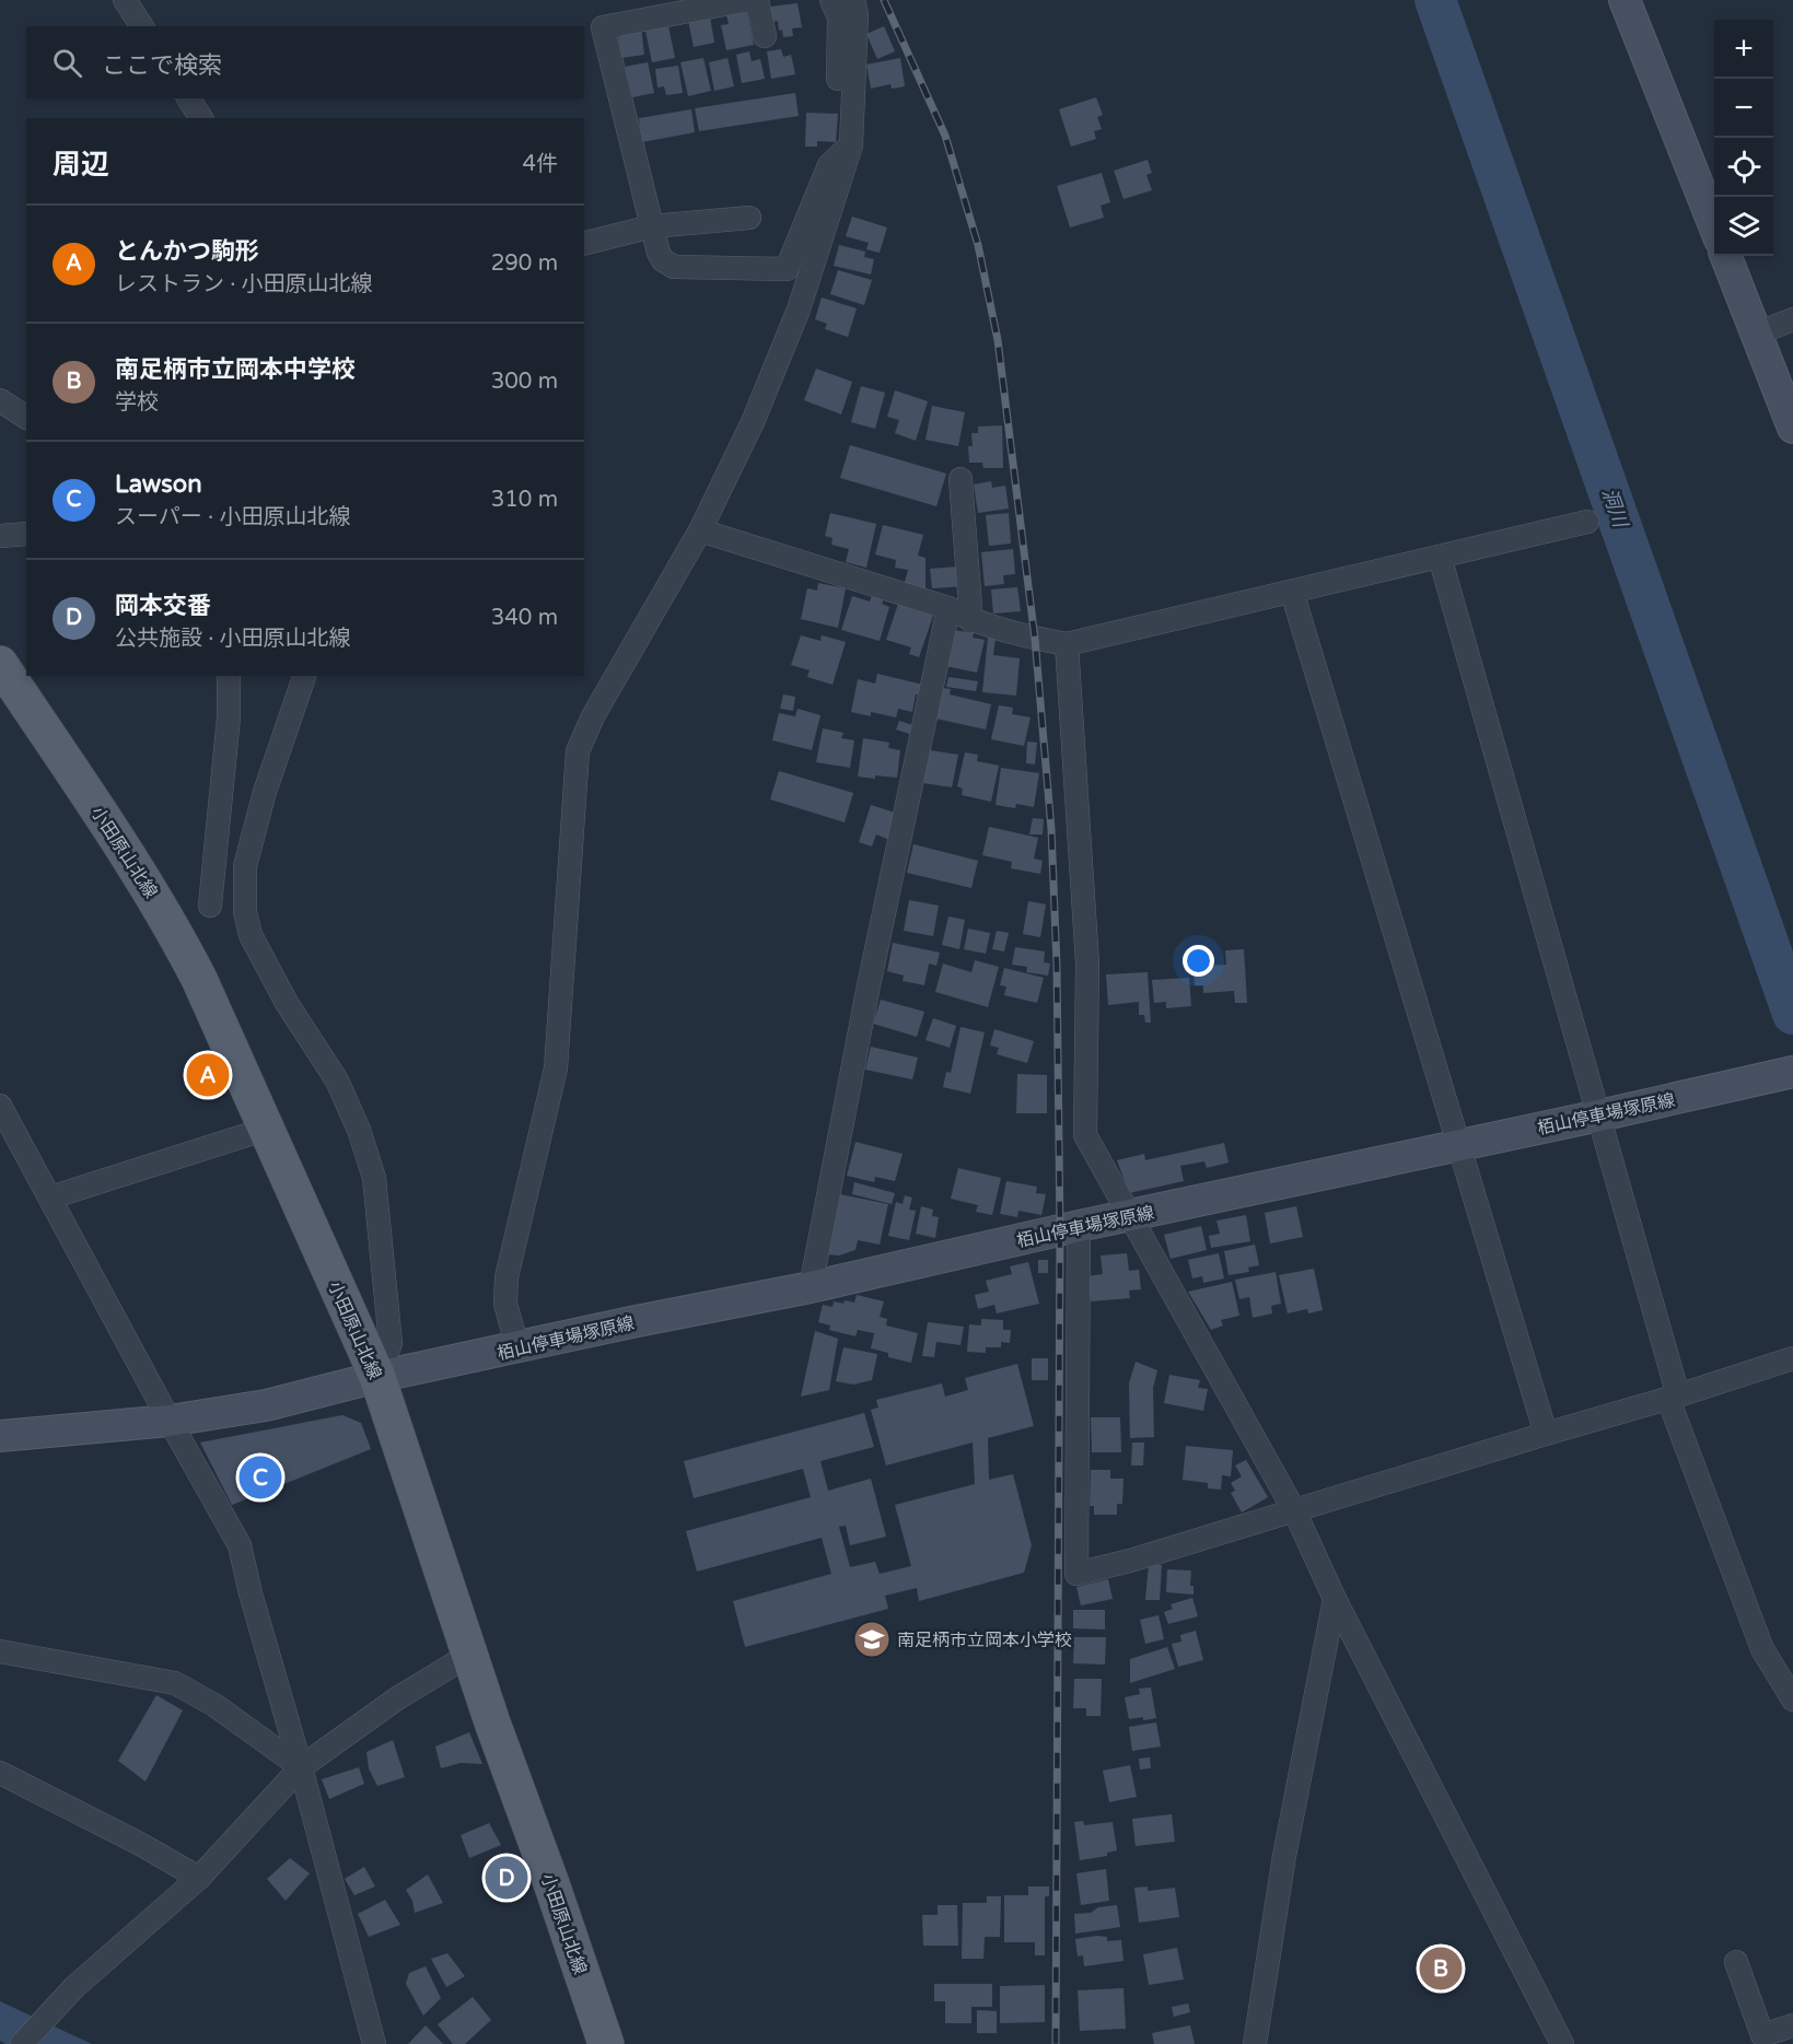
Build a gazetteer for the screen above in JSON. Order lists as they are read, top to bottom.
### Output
{
  "streets": {
    "main road": ["小田原山北線", "栢山停車場塚原線"]
  },
  "crossings": [
    ["小田原山北線", "栢山停車場塚原線"]
  ],
  "water": ["洞川"],
  "places": {
    "school or university": ["南足柄市立岡本小学校"]
  },
  "page": {
    "map_buttons": ["+", "−"],
    "search": "ここで検索",
    "heading": ["周辺", "4件"],
    "list": [
      {
        "mark": "A",
        "name": "とんかつ駒形",
        "note": "レストラン · 小田原山北線",
        "value": "290 m"
      },
      {
        "mark": "B",
        "name": "南足柄市立岡本中学校",
        "note": "学校",
        "value": "300 m"
      },
      {
        "mark": "C",
        "name": "Lawson",
        "note": "スーパー · 小田原山北線",
        "value": "310 m"
      },
      {
        "mark": "D",
        "name": "岡本交番",
        "note": "公共施設 · 小田原山北線",
        "value": "340 m"
      }
    ],
    "pins": [
      "A",
      "C",
      "D",
      "B"
    ]
  }
}
